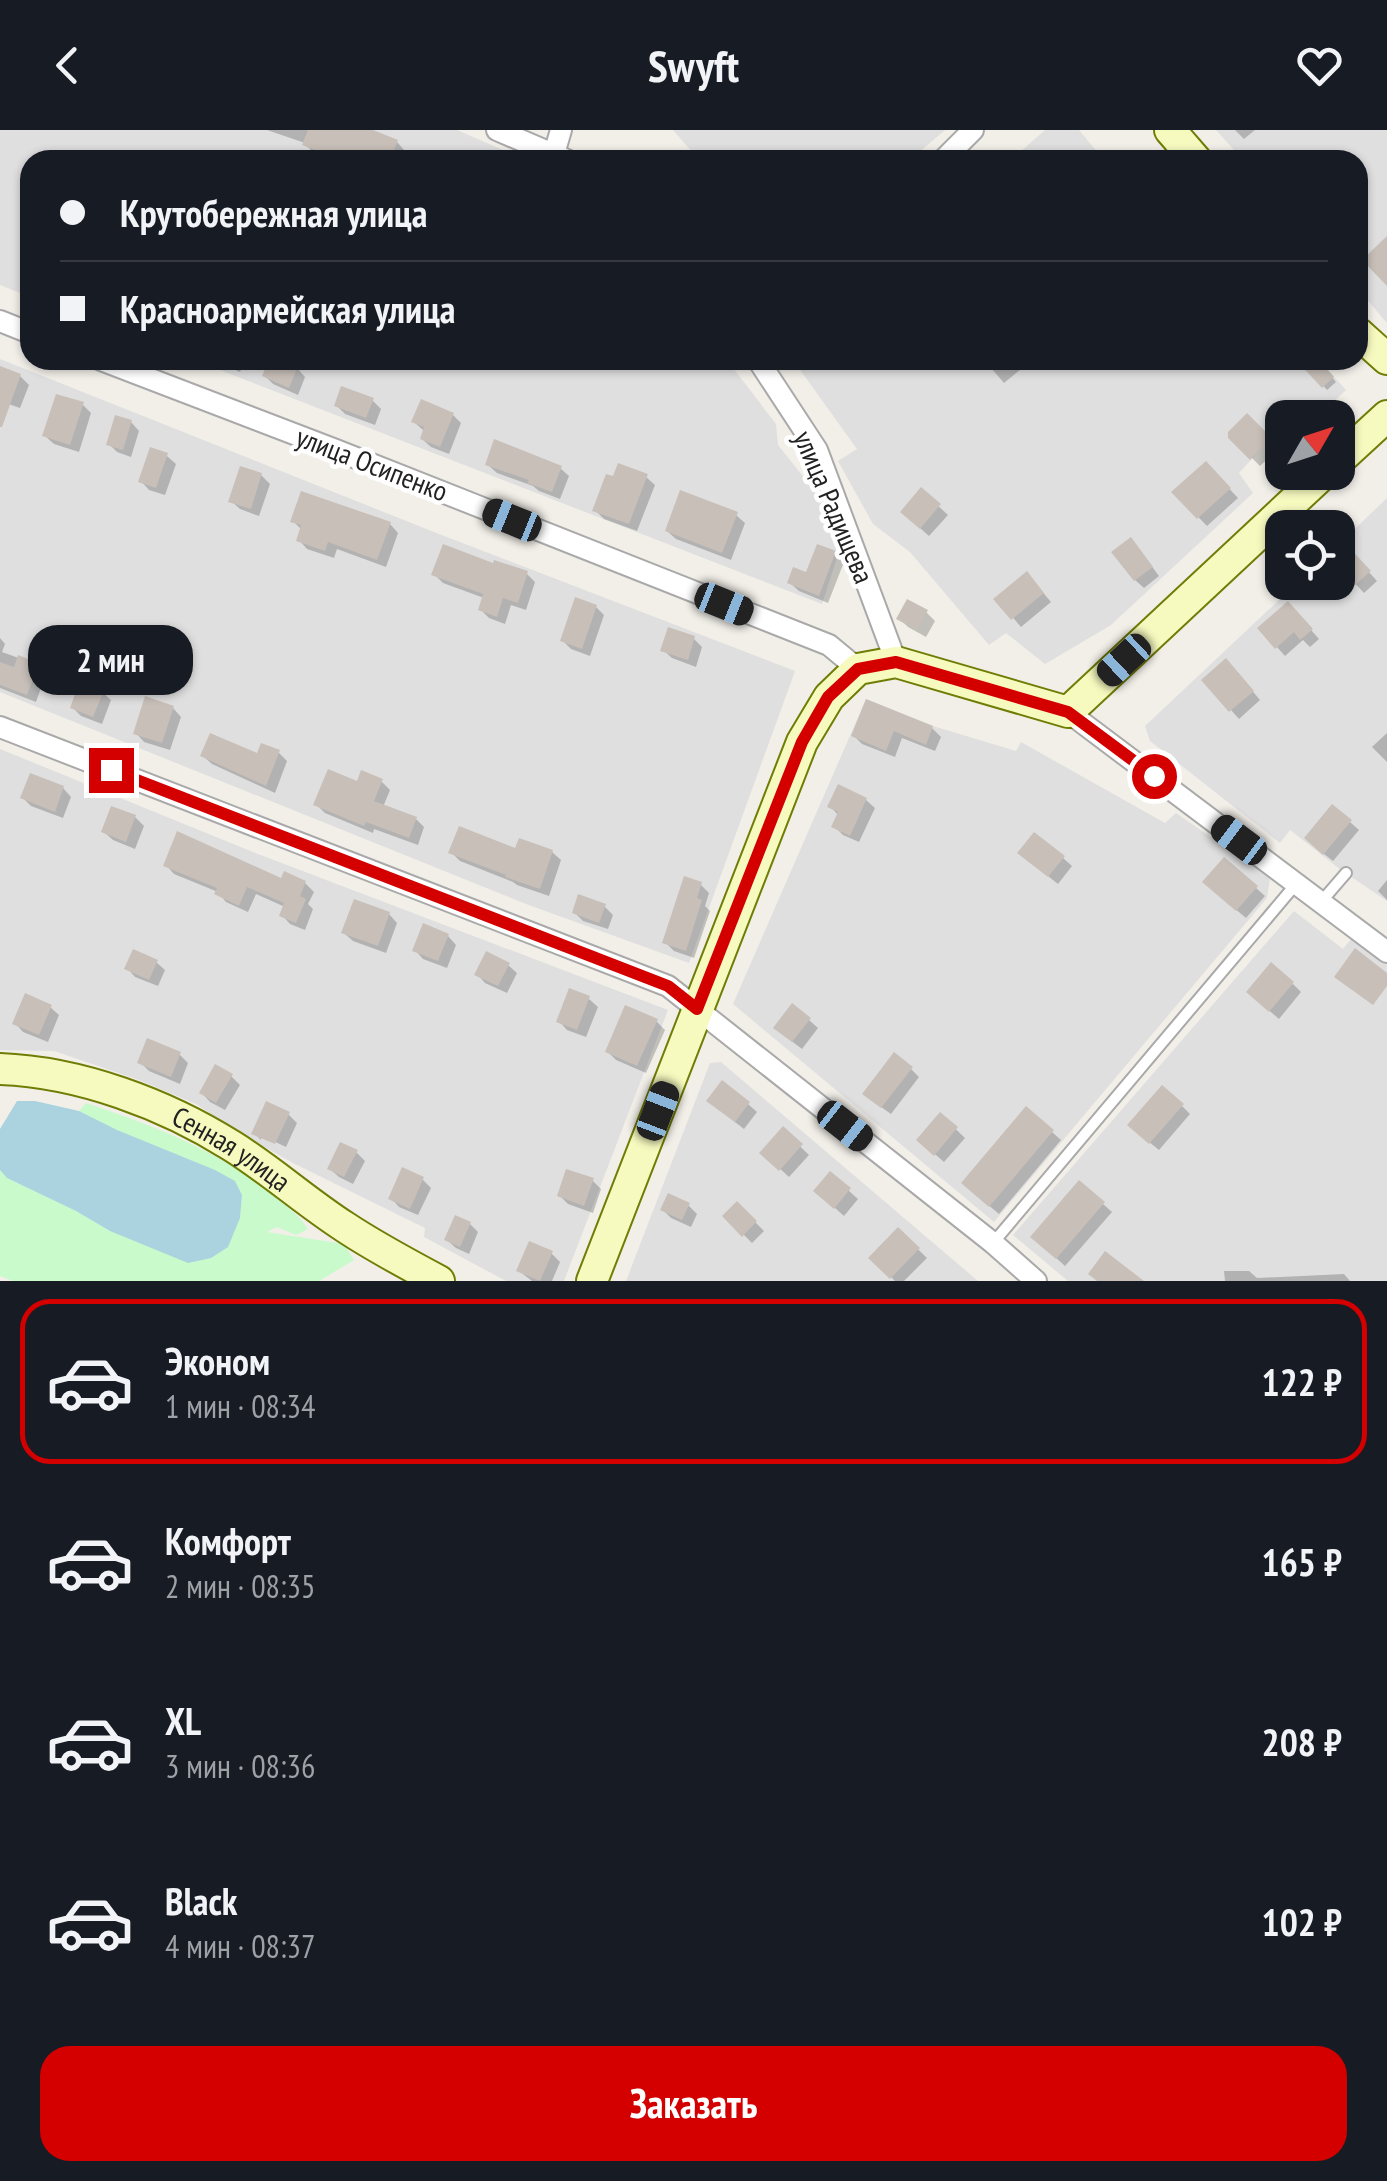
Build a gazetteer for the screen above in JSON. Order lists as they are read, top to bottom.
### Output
{
  "streets": {
    "street": ["улица Осипенко", "улица Радищева", "Сенная улица"]
  },
  "north": "top right",
  "page": {
    "header": "Swyft",
    "banner": ["Крутобережная улица", "Красноармейская улица"],
    "bubble": "2 мин",
    "list": [
      {
        "name": "Эконом",
        "note": "1 мин · 08:34",
        "value": "122 ₽"
      },
      {
        "name": "Комфорт",
        "note": "2 мин · 08:35",
        "value": "165 ₽"
      },
      {
        "name": "XL",
        "note": "3 мин · 08:36",
        "value": "208 ₽"
      },
      {
        "name": "Black",
        "note": "4 мин · 08:37",
        "value": "102 ₽"
      }
    ],
    "buttons": "Заказать"
  }
}
